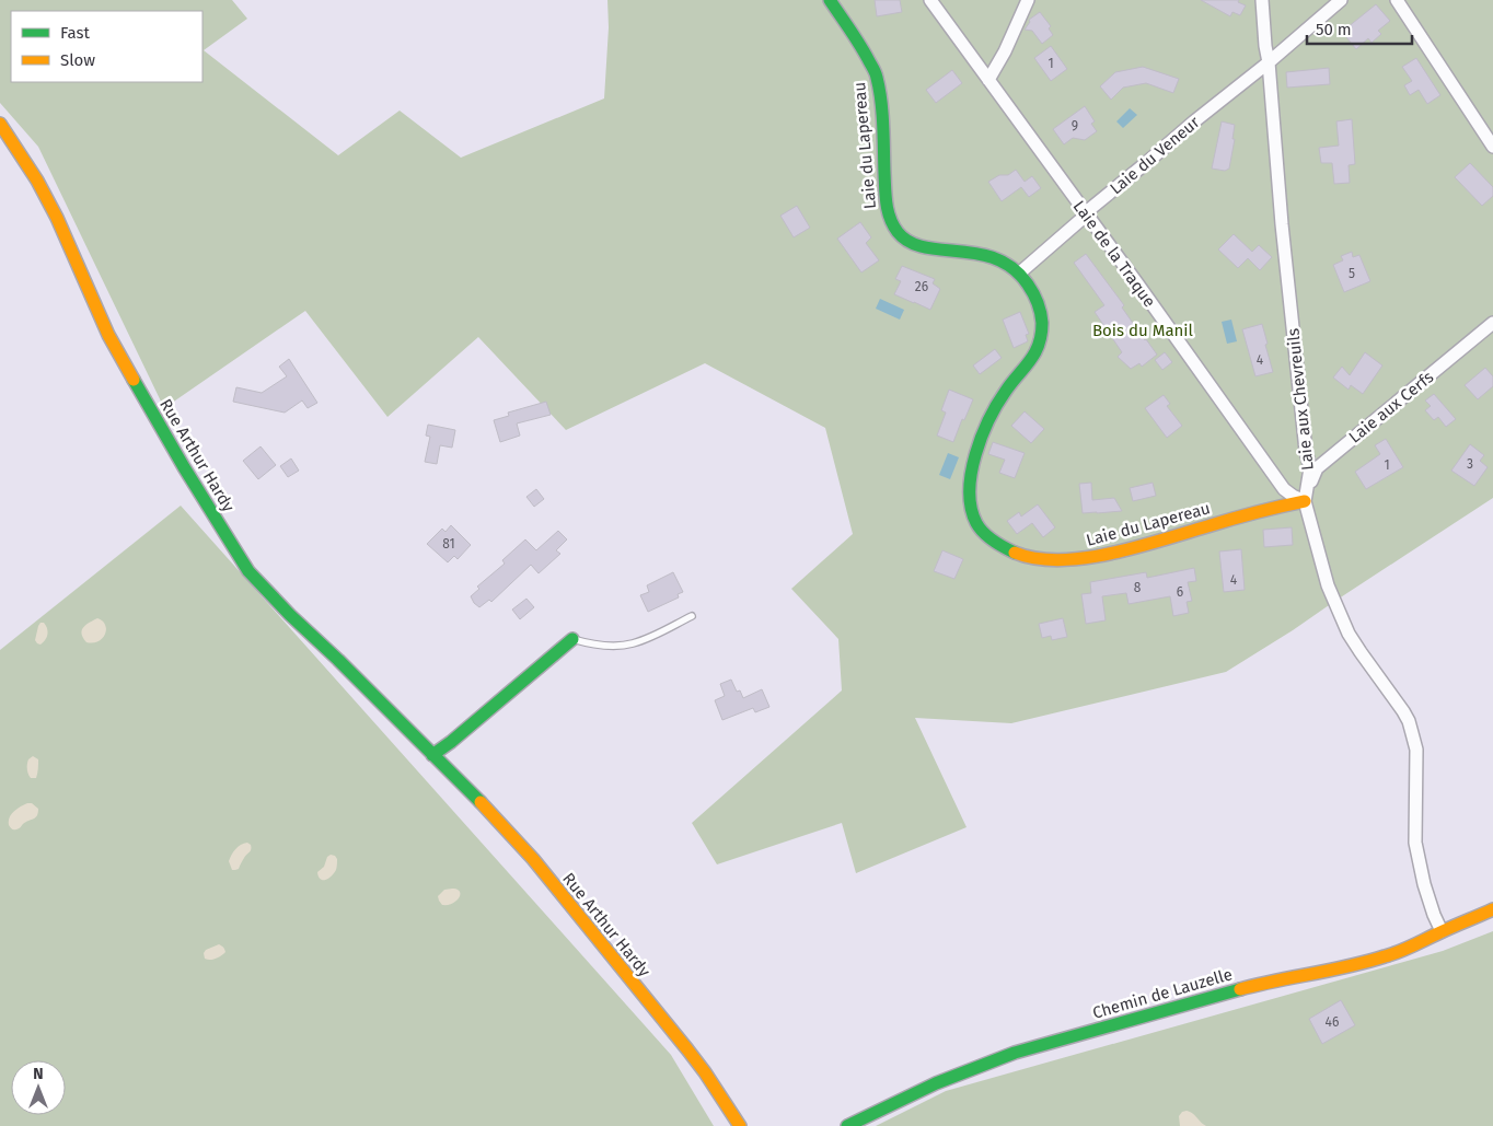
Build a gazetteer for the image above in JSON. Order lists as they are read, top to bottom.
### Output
{
  "streets": {
    "street": [
      "Laie du Lapereau",
      "Laie du Veneur",
      "Laie de la Traque",
      "Laie aux Chevreuils",
      "Laie aux Cerfs",
      "Rue Arthur Hardy",
      "Chemin de Lauzelle"
    ]
  },
  "crossings": [
    ["Laie du Lapereau", "Laie du Veneur"],
    ["Laie du Lapereau", "Laie de la Traque"],
    ["Laie du Lapereau", "Laie aux Chevreuils"],
    ["Laie du Lapereau", "Laie aux Cerfs"],
    ["Laie du Veneur", "Laie de la Traque"],
    ["Laie du Veneur", "Laie aux Chevreuils"],
    ["Laie de la Traque", "Laie aux Chevreuils"],
    ["Laie de la Traque", "Laie aux Cerfs"],
    ["Laie aux Chevreuils", "Laie aux Cerfs"],
    ["Laie aux Chevreuils", "Chemin de Lauzelle"]
  ],
  "parks": ["Bois du Manil"],
  "house_numbers": [
    "1",
    "9",
    "5",
    "26",
    "4",
    "3",
    "1",
    "81",
    "4",
    "8",
    "6",
    "46"
  ],
  "legend": ["Fast", "Slow"],
  "scale_bar": "50 m",
  "north": "top"
}
